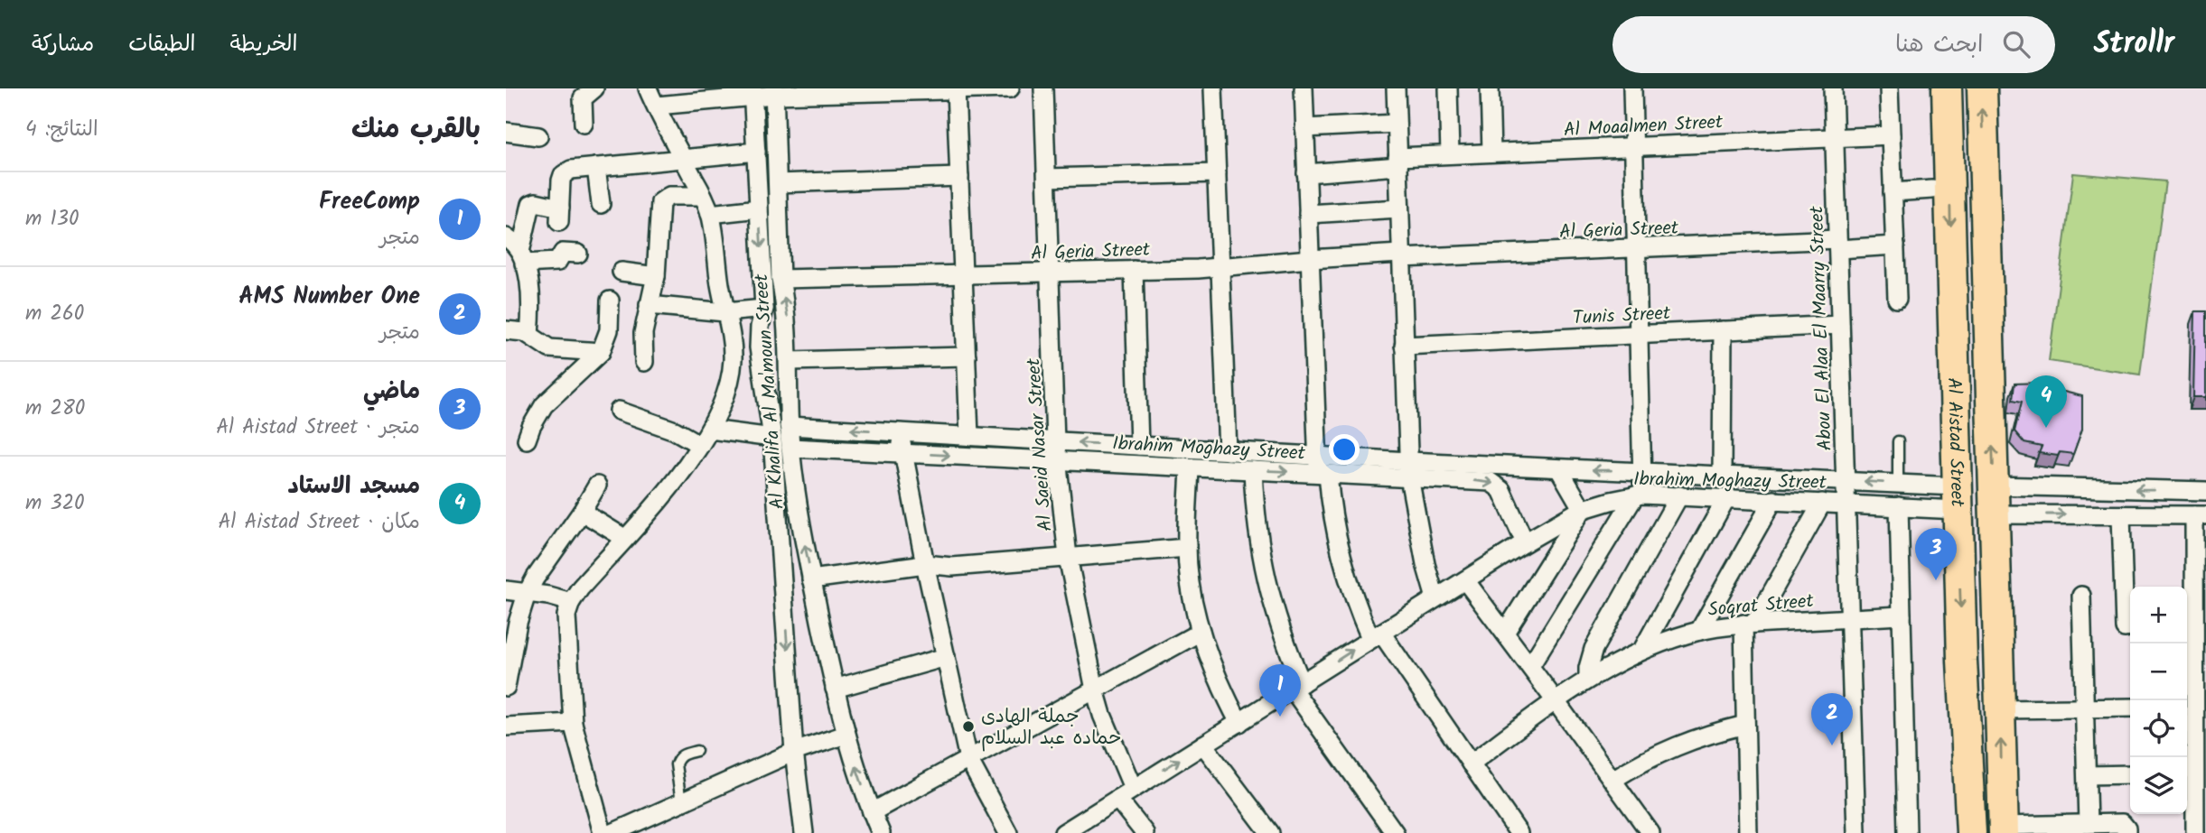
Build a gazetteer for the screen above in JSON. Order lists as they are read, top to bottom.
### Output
{
  "streets": {
    "main road": ["Al Aistad Street"],
    "street": [
      "Al Moaalmen Street",
      "Al Geria Street",
      "Tunis Street",
      "Abou El Alaa El Maarry Street",
      "Al Khalifa Al Ma'moun Street",
      "Al Saeid Nasar Street",
      "Ibrahim Moghazy Street",
      "Soqrat Street"
    ]
  },
  "crossings": [
    ["Al Moaalmen Street", "Abou El Alaa El Maarry Street"],
    ["Al Geria Street", "Abou El Alaa El Maarry Street"],
    ["Al Geria Street", "Al Khalifa Al Ma'moun Street"],
    ["Al Geria Street", "Al Saeid Nasar Street"],
    ["Tunis Street", "Abou El Alaa El Maarry Street"],
    ["Abou El Alaa El Maarry Street", "Ibrahim Moghazy Street"],
    ["Abou El Alaa El Maarry Street", "Soqrat Street"],
    ["Al Khalifa Al Ma'moun Street", "Ibrahim Moghazy Street"],
    ["Al Aistad Street", "Ibrahim Moghazy Street"],
    ["Al Saeid Nasar Street", "Ibrahim Moghazy Street"]
  ],
  "places": ["جملة الهادى حماده عبد السلام"],
  "page": {
    "header": "Strollr",
    "search": "ابحث هنا",
    "nav": ["الخريطة", "الطبقات", "مشاركة"],
    "heading": ["بالقرب منك", "النتائج: 4"],
    "list": [
      {
        "mark": "1",
        "name": "FreeComp",
        "note": "متجر",
        "value": "130 m"
      },
      {
        "mark": "2",
        "name": "AMS Number One",
        "note": "متجر",
        "value": "260 m"
      },
      {
        "mark": "3",
        "name": "ماضي",
        "note": "متجر · Al Aistad Street",
        "value": "280 m"
      },
      {
        "mark": "4",
        "name": "مسجد الاستاد",
        "note": "مكان · Al Aistad Street",
        "value": "320 m"
      }
    ],
    "pins": [
      "4",
      "3",
      "1",
      "2"
    ],
    "map_buttons": ["+", "−"]
  }
}
